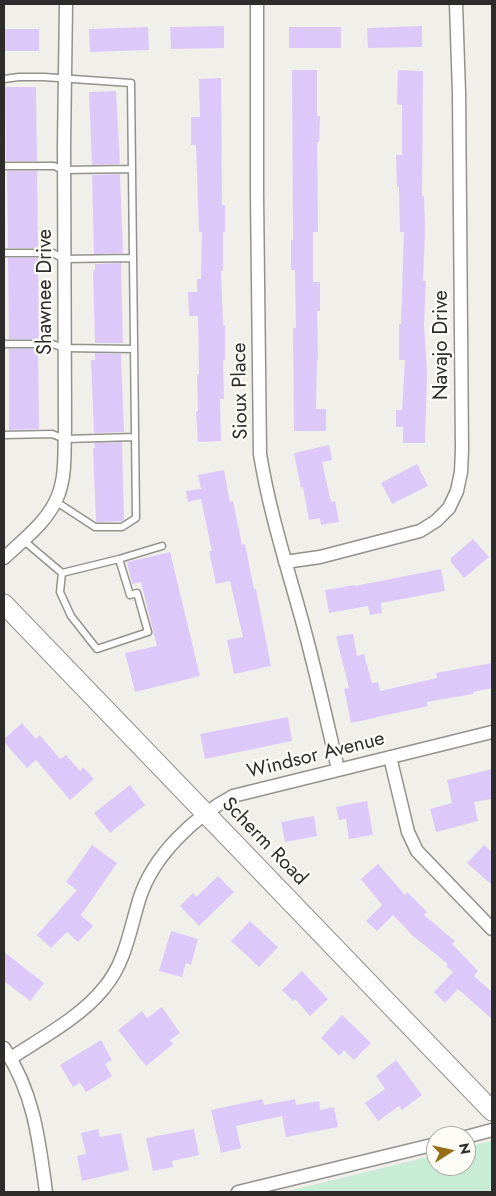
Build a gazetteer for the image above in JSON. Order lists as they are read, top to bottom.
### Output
{
  "streets": {
    "street": [
      "Shawnee Drive",
      "Navajo Drive",
      "Sioux Place",
      "Windsor Avenue",
      "Scherm Road"
    ]
  },
  "crossings": [
    ["Navajo Drive", "Sioux Place"],
    ["Sioux Place", "Windsor Avenue"],
    ["Windsor Avenue", "Scherm Road"]
  ],
  "north": "right"
}
